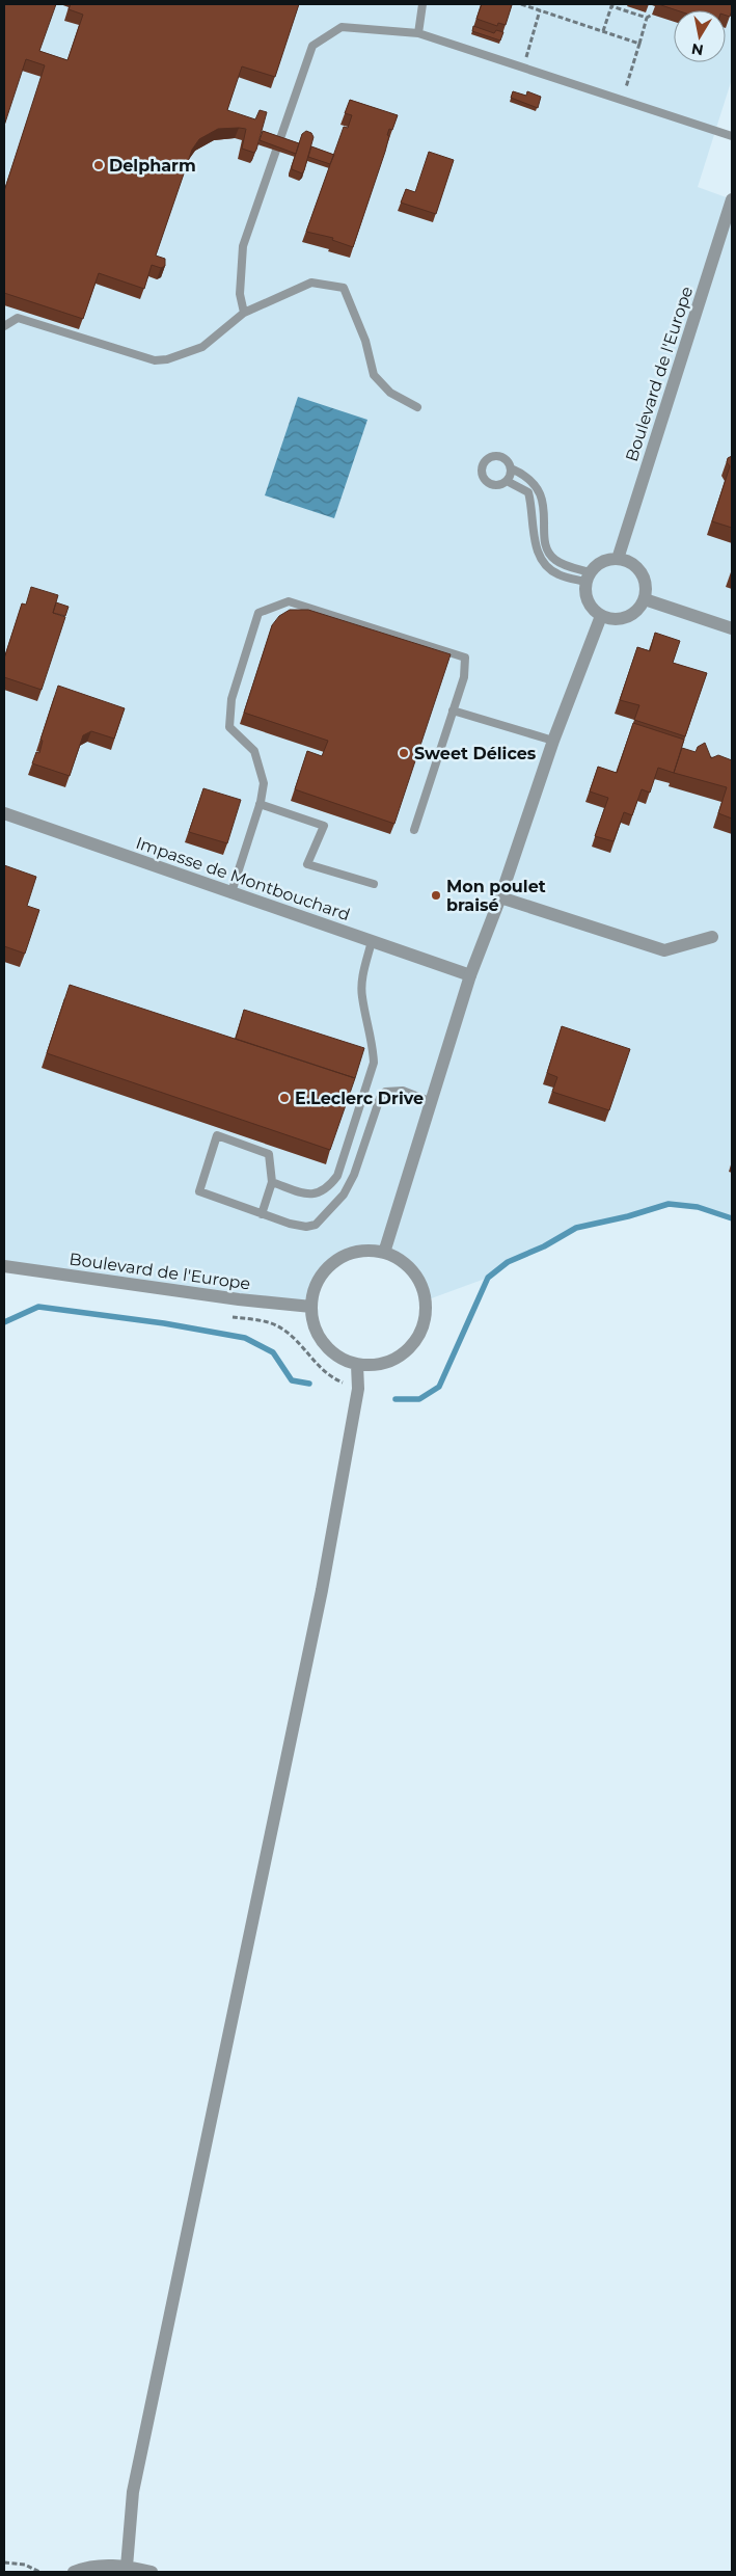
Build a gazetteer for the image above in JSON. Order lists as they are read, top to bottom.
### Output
{
  "streets": {
    "street": ["Boulevard de l'Europe", "Impasse de Montbouchard"]
  },
  "places": [
    "Delpharm",
    "Sweet Délices",
    "Mon poulet braisé",
    "E.Leclerc Drive"
  ],
  "north": "bottom"
}
